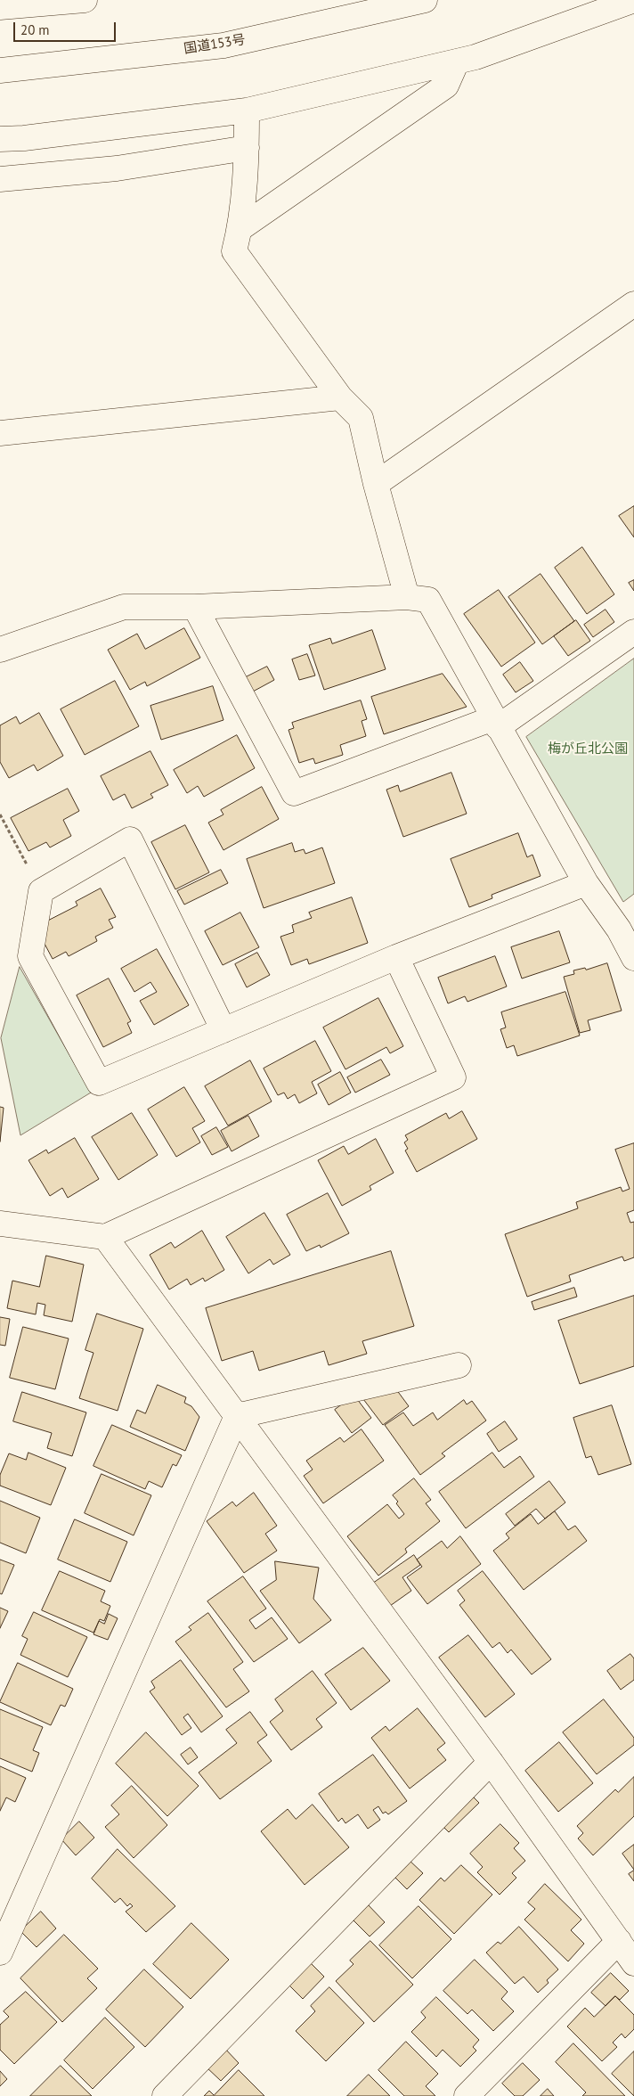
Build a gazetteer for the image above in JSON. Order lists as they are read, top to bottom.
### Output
{
  "streets": {
    "main road": ["国道153号"]
  },
  "parks": ["梅が丘北公園"],
  "scale_bar": "20 m"
}
